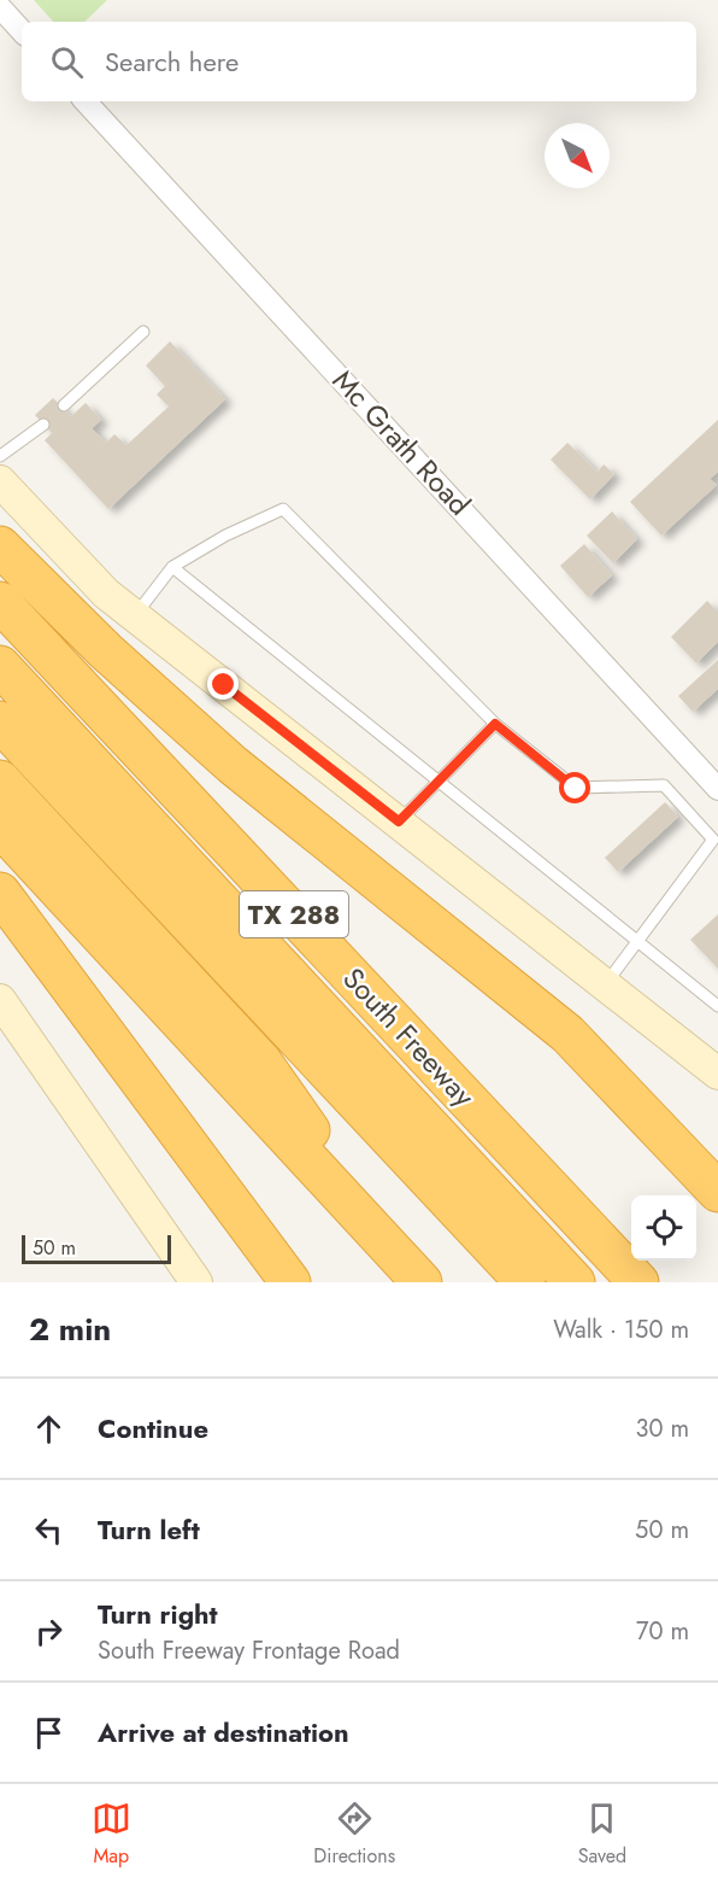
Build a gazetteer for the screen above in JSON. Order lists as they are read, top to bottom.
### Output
{
  "streets": {
    "highway": ["TX 288", "South Freeway"],
    "street": ["Mc Grath Road"]
  },
  "scale_bar": "50 m",
  "north": "bottom right",
  "page": {
    "search": "Search here",
    "scale": "50 m",
    "heading": ["2 min", "Walk · 150 m"],
    "list": [
      ["Continue", "30 m"],
      ["Turn left", "50 m"],
      ["Turn right", "South Freeway Frontage Road", "70 m"],
      "Arrive at destination"
    ],
    "nav": ["Map", "Directions", "Saved"]
  }
}
